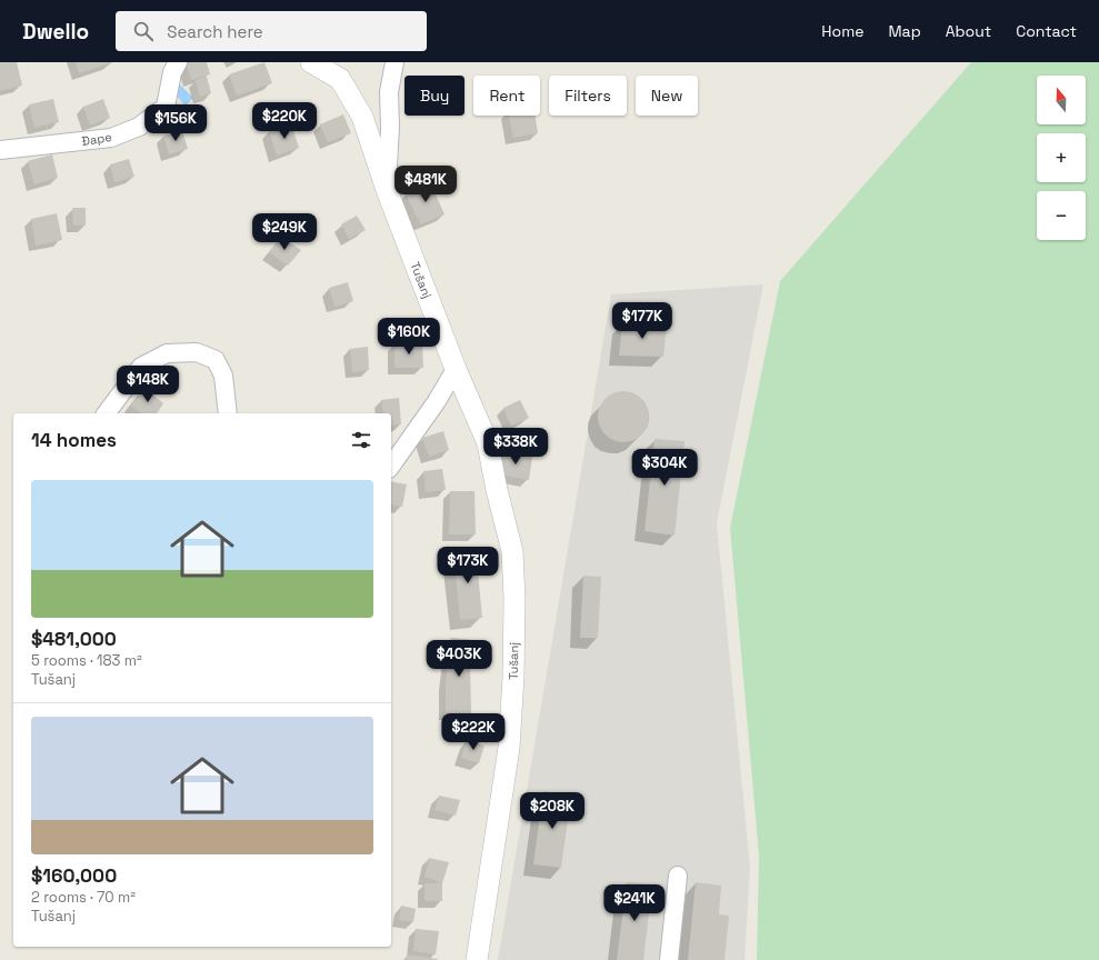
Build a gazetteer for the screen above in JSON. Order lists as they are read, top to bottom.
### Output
{
  "streets": {
    "street": ["Đape", "Tušanj"]
  },
  "north": "top",
  "page": {
    "header": "Dwello",
    "search": "Search here",
    "nav": [
      "Home",
      "Map",
      "About",
      "Contact"
    ],
    "map_buttons": ["+", "−"],
    "chip": [
      "Buy",
      "Rent",
      "Filters",
      "New"
    ],
    "price": [
      "$220K",
      "$156K",
      "$481K",
      "$249K",
      "$177K",
      "$160K",
      "$148K",
      "$338K",
      "$304K",
      "$173K",
      "$403K",
      "$222K",
      "$208K",
      "$241K"
    ],
    "heading": "14 homes",
    "list": [
      {
        "name": "$481,000",
        "note": "5 rooms · 183 m² · Tušanj"
      },
      {
        "name": "$160,000",
        "note": "2 rooms · 70 m² · Tušanj"
      }
    ]
  }
}
